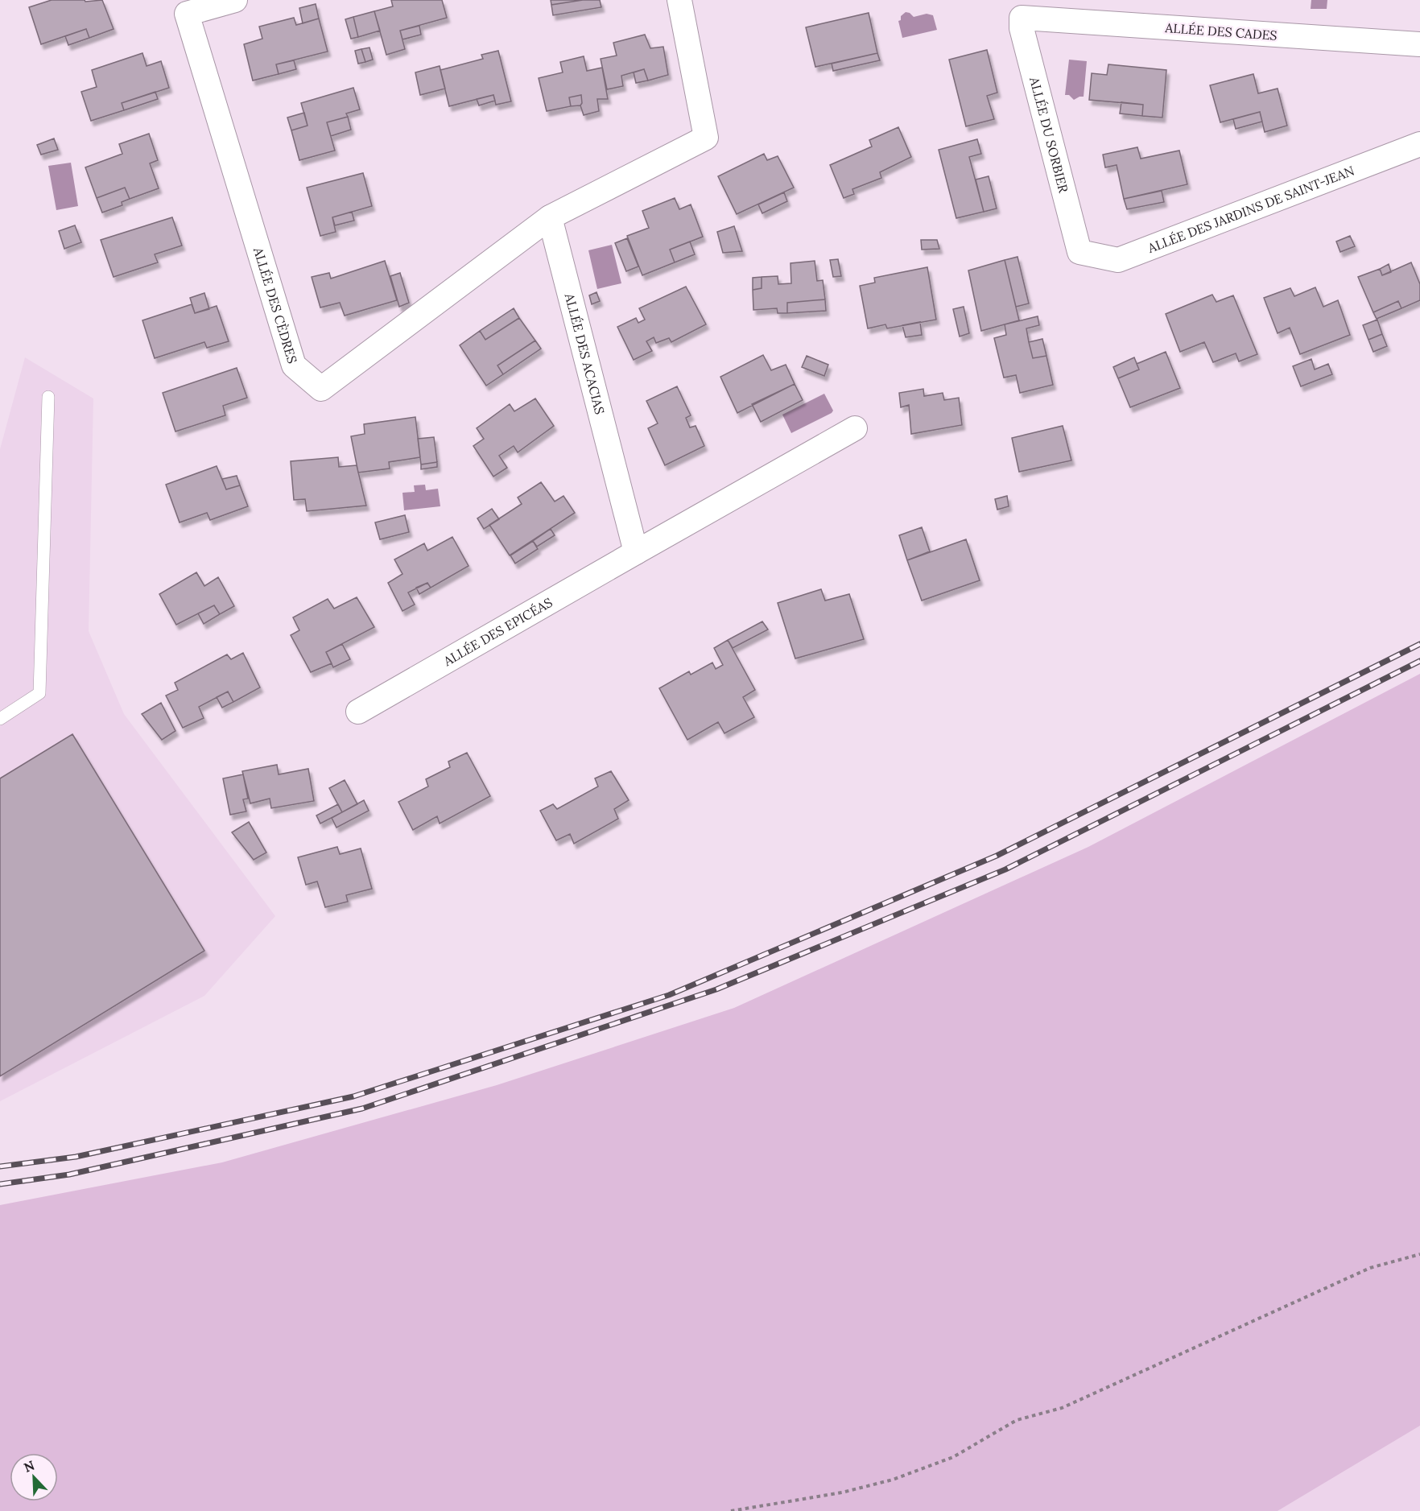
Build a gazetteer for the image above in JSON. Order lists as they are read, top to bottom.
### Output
{
  "streets": {
    "street": [
      "ALLÉE DES CADES",
      "ALLÉE DU SORBIER",
      "ALLÉE DES JARDINS DE SAINT-JEAN",
      "ALLÉE DES CÈDRES",
      "ALLÉE DES ACACIAS",
      "ALLÉE DES EPICÉAS"
    ]
  },
  "crossings": [
    ["ALLÉE DES CADES", "ALLÉE DU SORBIER"],
    ["ALLÉE DU SORBIER", "ALLÉE DES JARDINS DE SAINT-JEAN"],
    ["ALLÉE DES CÈDRES", "ALLÉE DES ACACIAS"],
    ["ALLÉE DES ACACIAS", "ALLÉE DES EPICÉAS"]
  ],
  "north": "top left"
}
